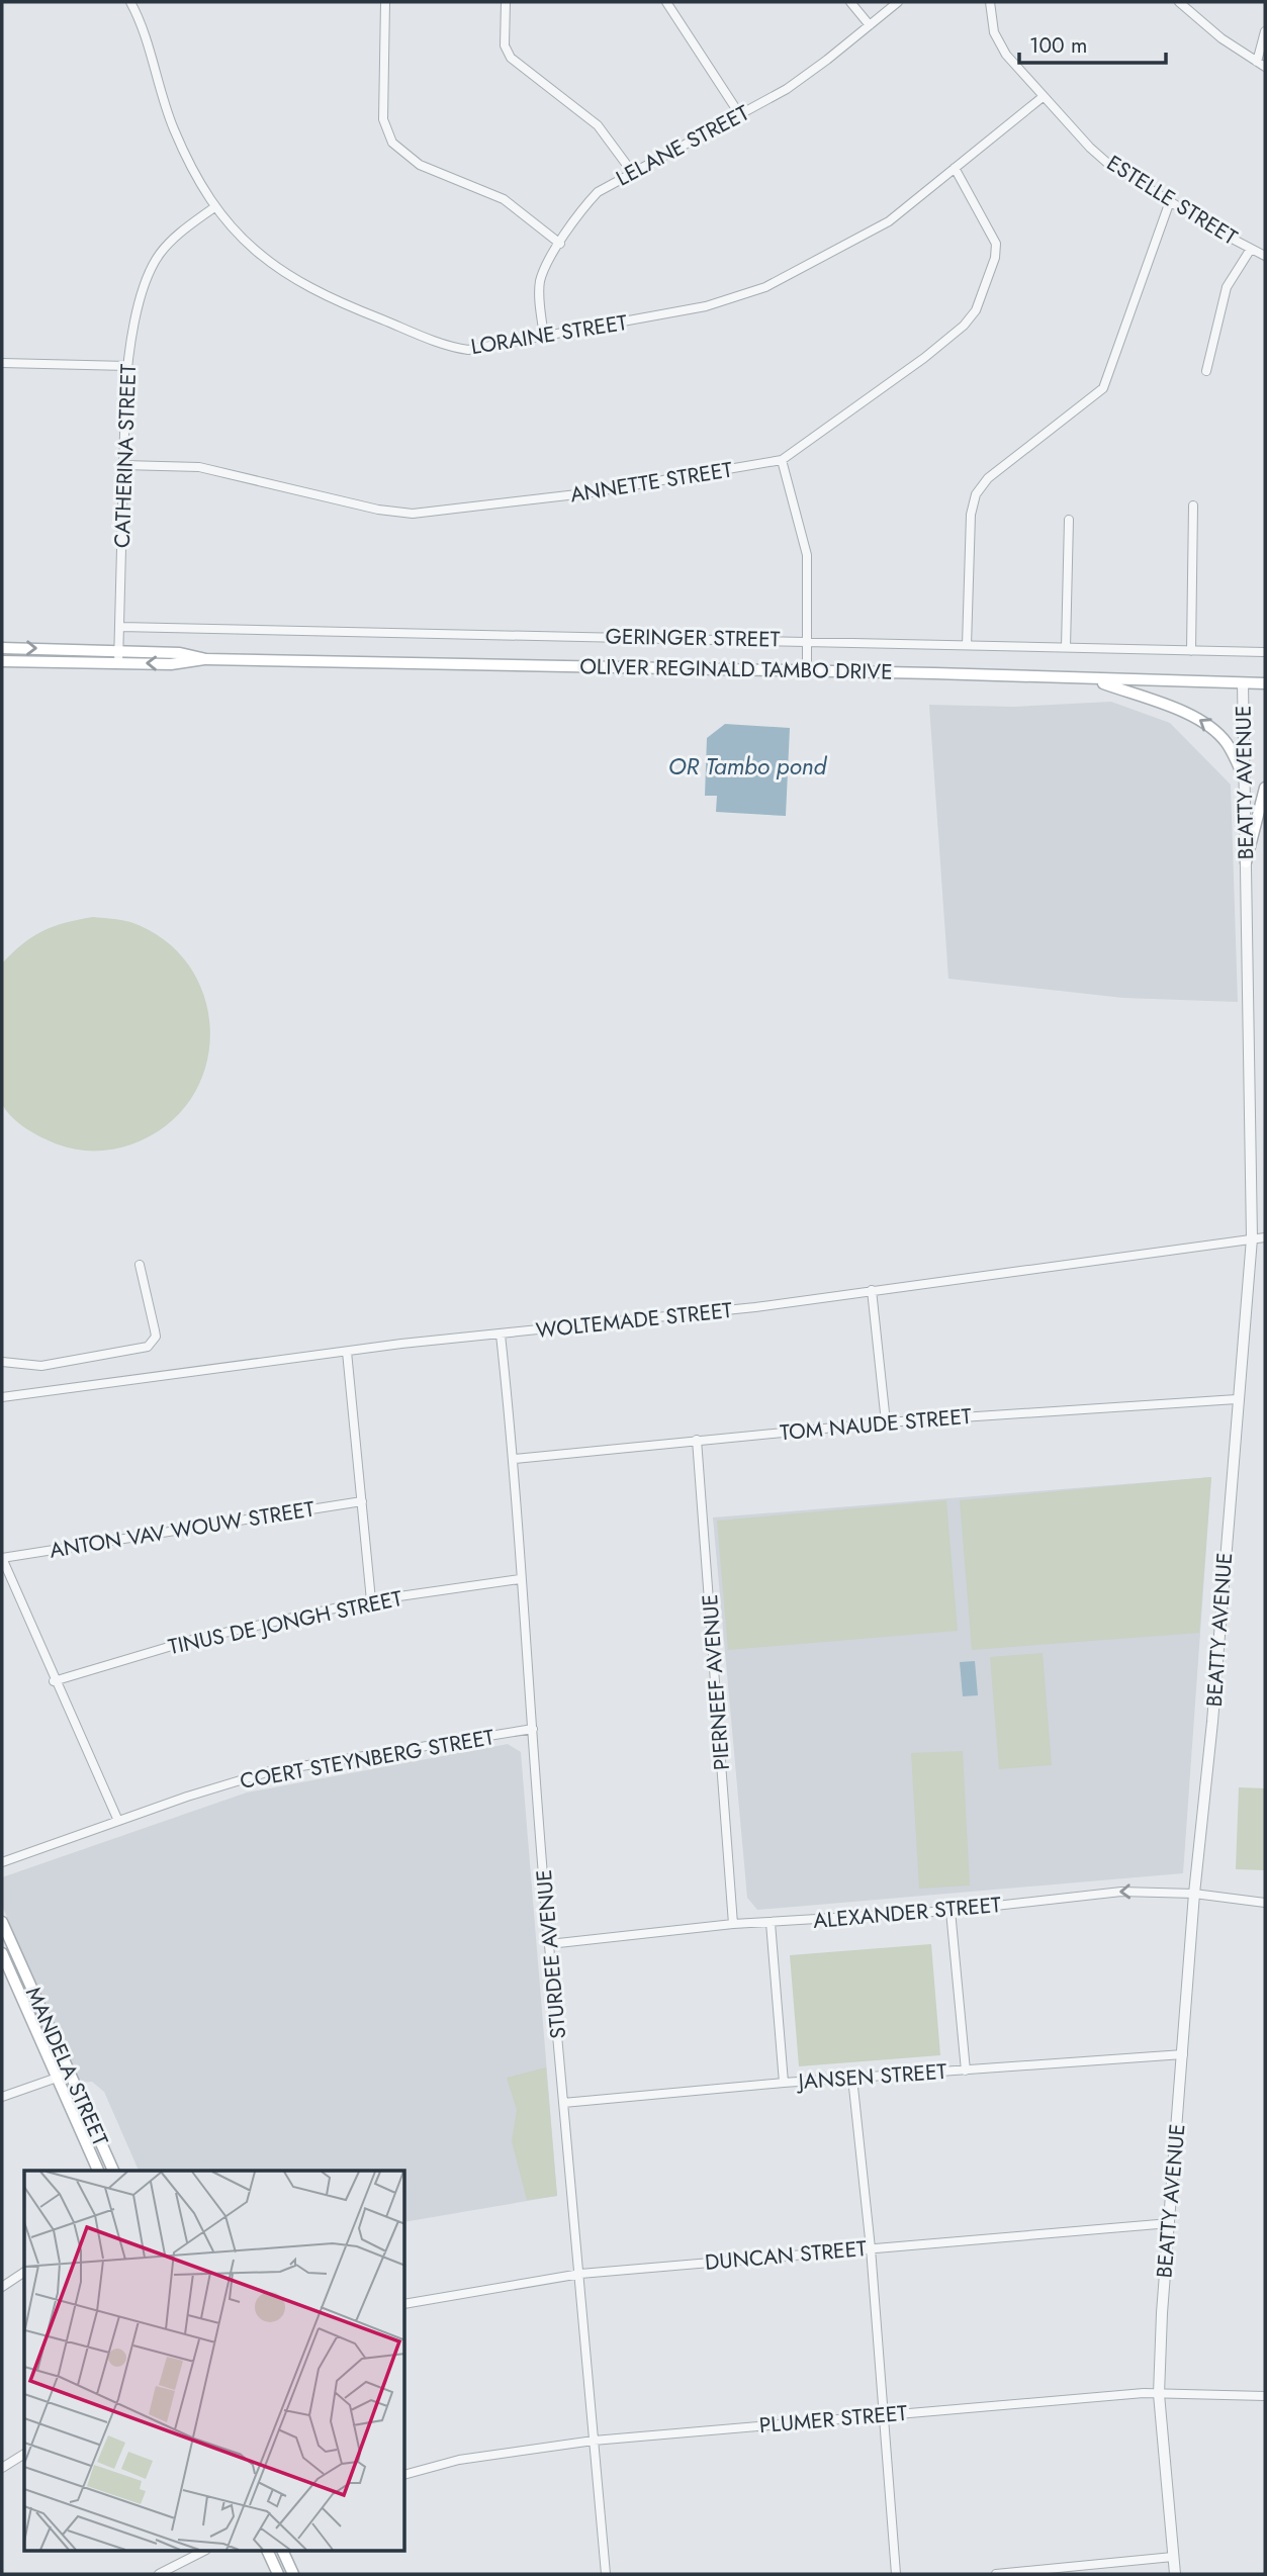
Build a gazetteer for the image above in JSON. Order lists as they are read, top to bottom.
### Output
{
  "streets": {
    "main road": ["OLIVER REGINALD TAMBO DRIVE", "MANDELA STREET"],
    "street": [
      "LELANE STREET",
      "ESTELLE STREET",
      "LORAINE STREET",
      "CATHERINA STREET",
      "ANNETTE STREET",
      "GERINGER STREET",
      "BEATTY AVENUE",
      "WOLTEMADE STREET",
      "TOM NAUDE STREET",
      "ANTON VAV WOUW STREET",
      "TINUS DE JONGH STREET",
      "PIERNEEF AVENUE",
      "COERT STEYNBERG STREET",
      "ALEXANDER STREET",
      "STURDEE AVENUE",
      "JANSEN STREET",
      "DUNCAN STREET",
      "PLUMER STREET"
    ]
  },
  "crossings": [
    ["LELANE STREET", "LORAINE STREET"],
    ["ESTELLE STREET", "LORAINE STREET"],
    ["LORAINE STREET", "CATHERINA STREET"],
    ["LORAINE STREET", "ANNETTE STREET"],
    ["CATHERINA STREET", "ANNETTE STREET"],
    ["CATHERINA STREET", "GERINGER STREET"],
    ["CATHERINA STREET", "OLIVER REGINALD TAMBO DRIVE"],
    ["OLIVER REGINALD TAMBO DRIVE", "BEATTY AVENUE"],
    ["BEATTY AVENUE", "WOLTEMADE STREET"],
    ["BEATTY AVENUE", "TOM NAUDE STREET"],
    ["BEATTY AVENUE", "ALEXANDER STREET"],
    ["BEATTY AVENUE", "JANSEN STREET"],
    ["BEATTY AVENUE", "DUNCAN STREET"],
    ["BEATTY AVENUE", "PLUMER STREET"],
    ["WOLTEMADE STREET", "STURDEE AVENUE"],
    ["TOM NAUDE STREET", "PIERNEEF AVENUE"],
    ["TOM NAUDE STREET", "STURDEE AVENUE"],
    ["TINUS DE JONGH STREET", "STURDEE AVENUE"],
    ["PIERNEEF AVENUE", "ALEXANDER STREET"],
    ["COERT STEYNBERG STREET", "STURDEE AVENUE"],
    ["ALEXANDER STREET", "STURDEE AVENUE"],
    ["STURDEE AVENUE", "JANSEN STREET"],
    ["STURDEE AVENUE", "DUNCAN STREET"],
    ["STURDEE AVENUE", "PLUMER STREET"]
  ],
  "water": ["OR Tambo pond"],
  "scale_bar": "100 m"
}
